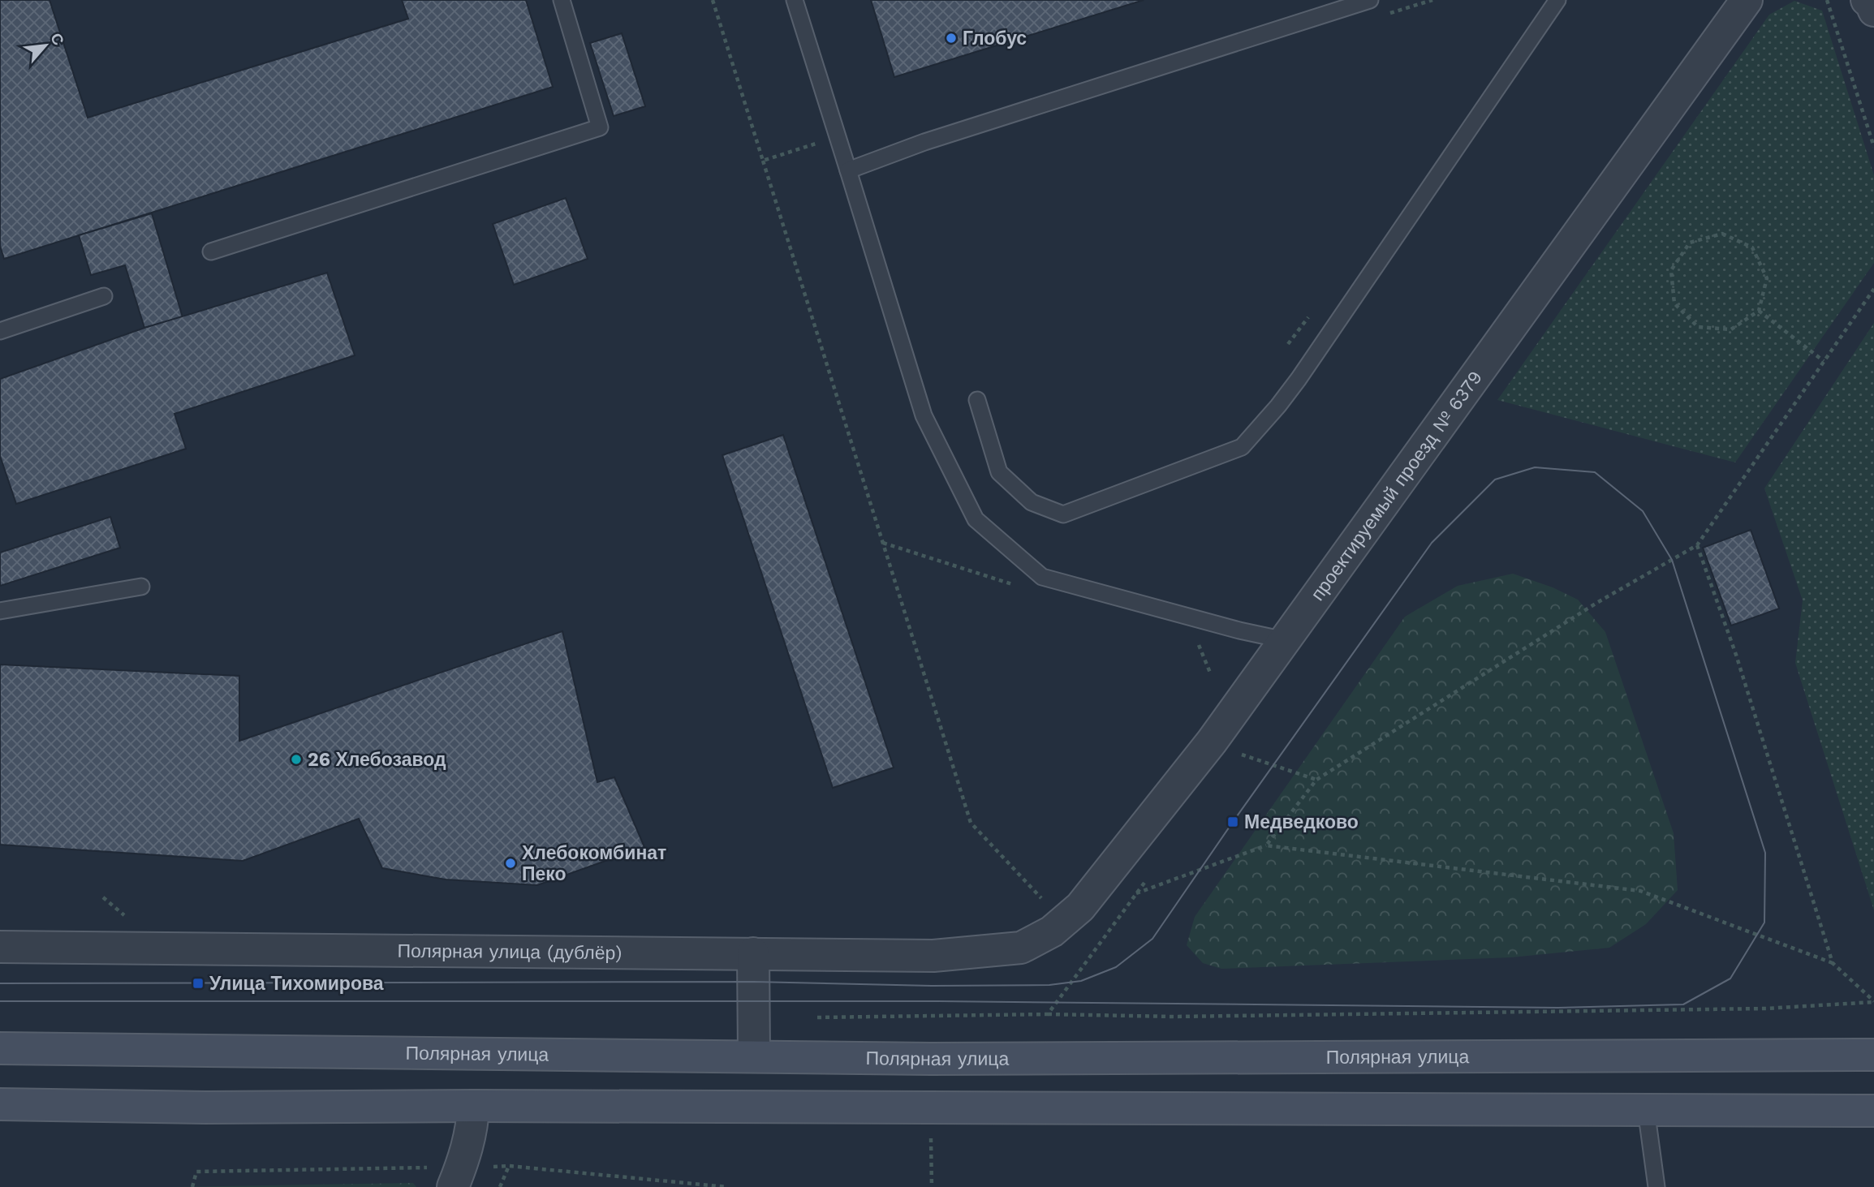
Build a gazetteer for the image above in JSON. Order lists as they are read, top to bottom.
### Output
{
  "streets": {
    "main road": ["Полярная улица"],
    "street": ["проектируемый проезд № 6379", "Полярная улица (дублёр)"]
  },
  "crossings": [
    ["проектируемый проезд № 6379", "Полярная улица (дублёр)"]
  ],
  "places": {
    "other": ["Глобус", "26 Хлебозавод", "Хлебокомбинат Пеко"],
    "transit": ["Медведково", "Улица Тихомирова"]
  },
  "north": "top right"
}
